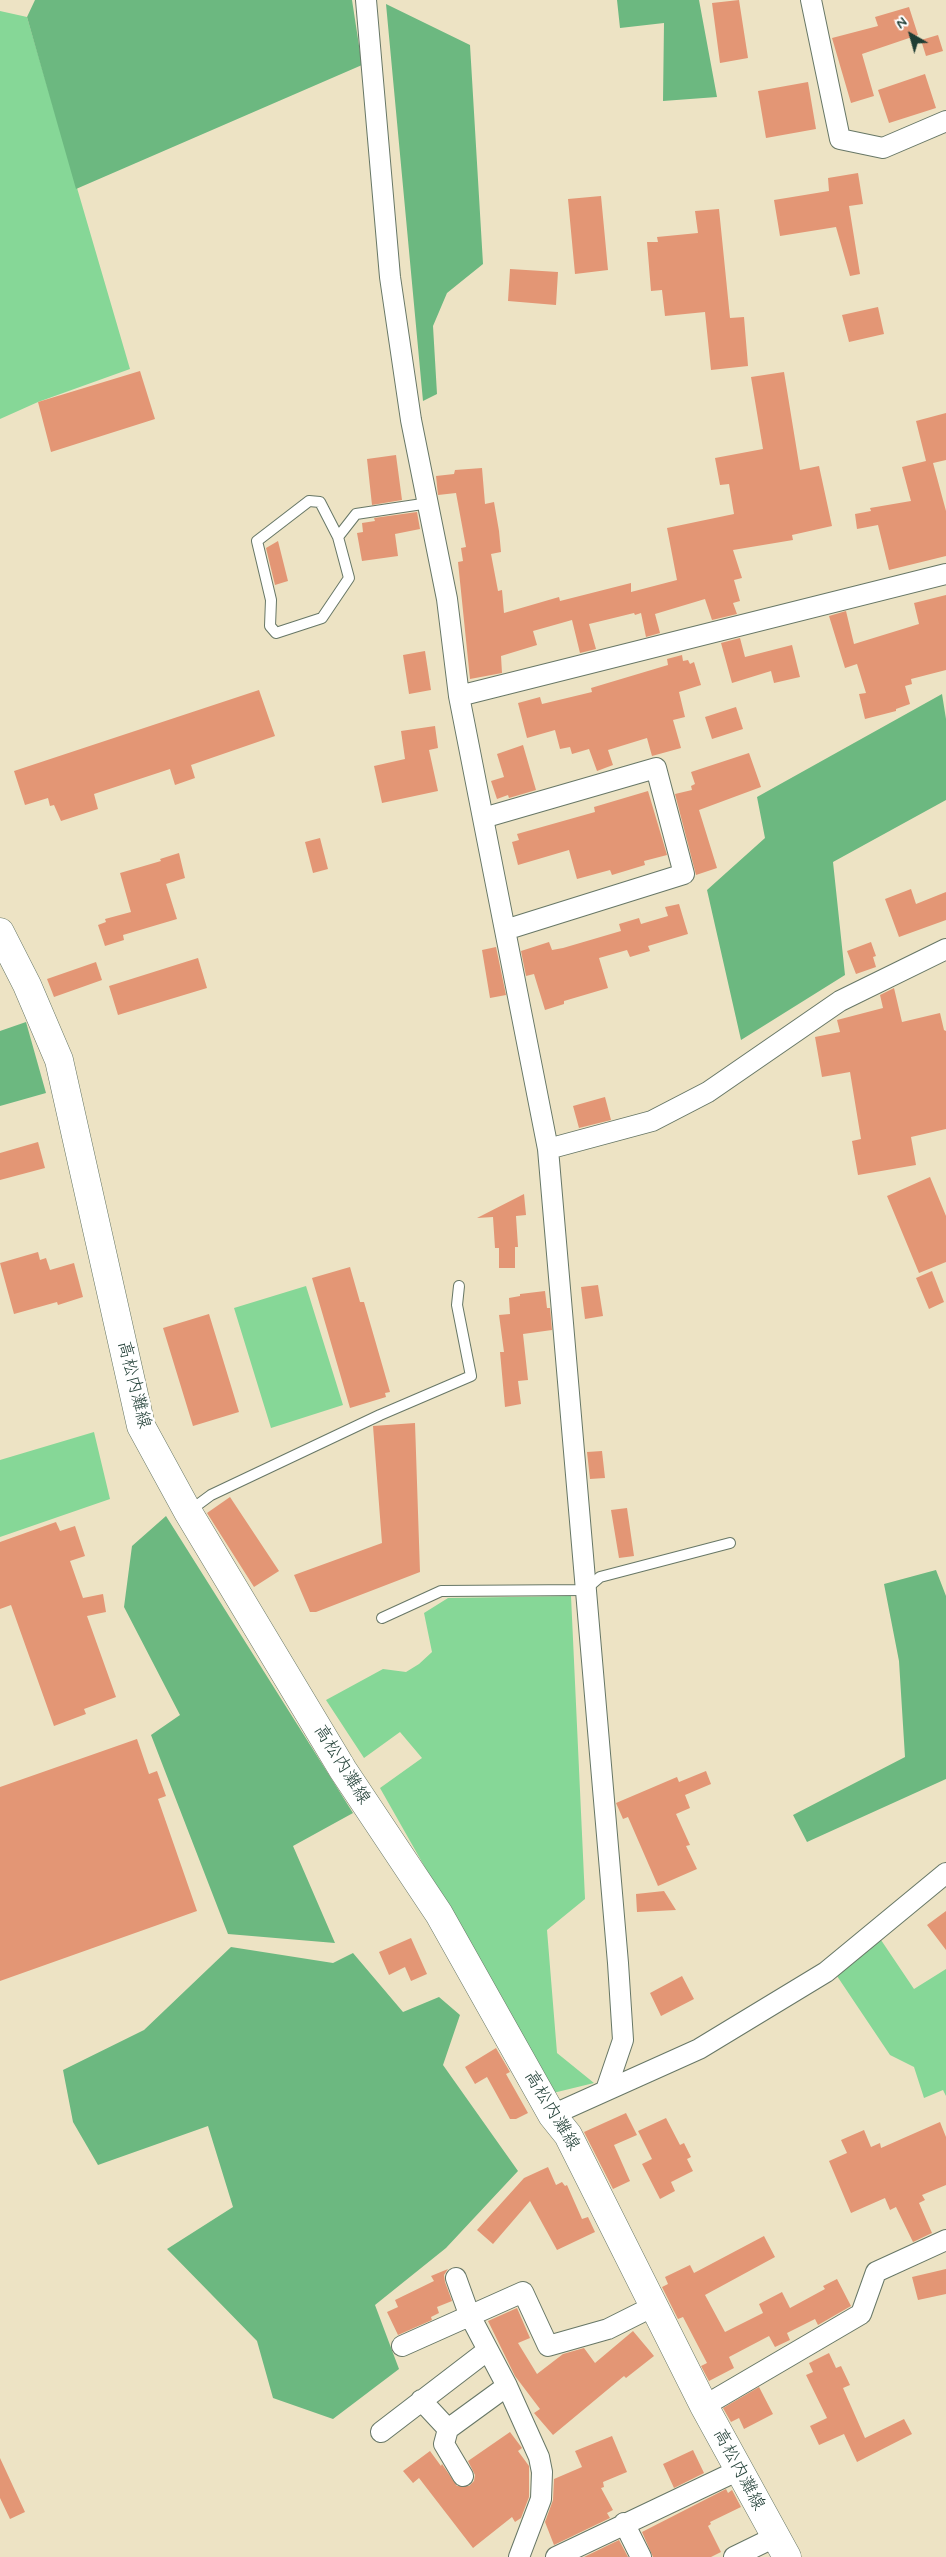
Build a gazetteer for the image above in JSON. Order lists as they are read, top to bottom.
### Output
{
  "streets": {
    "main road": ["高松内灘線"]
  },
  "north": "top left"
}
